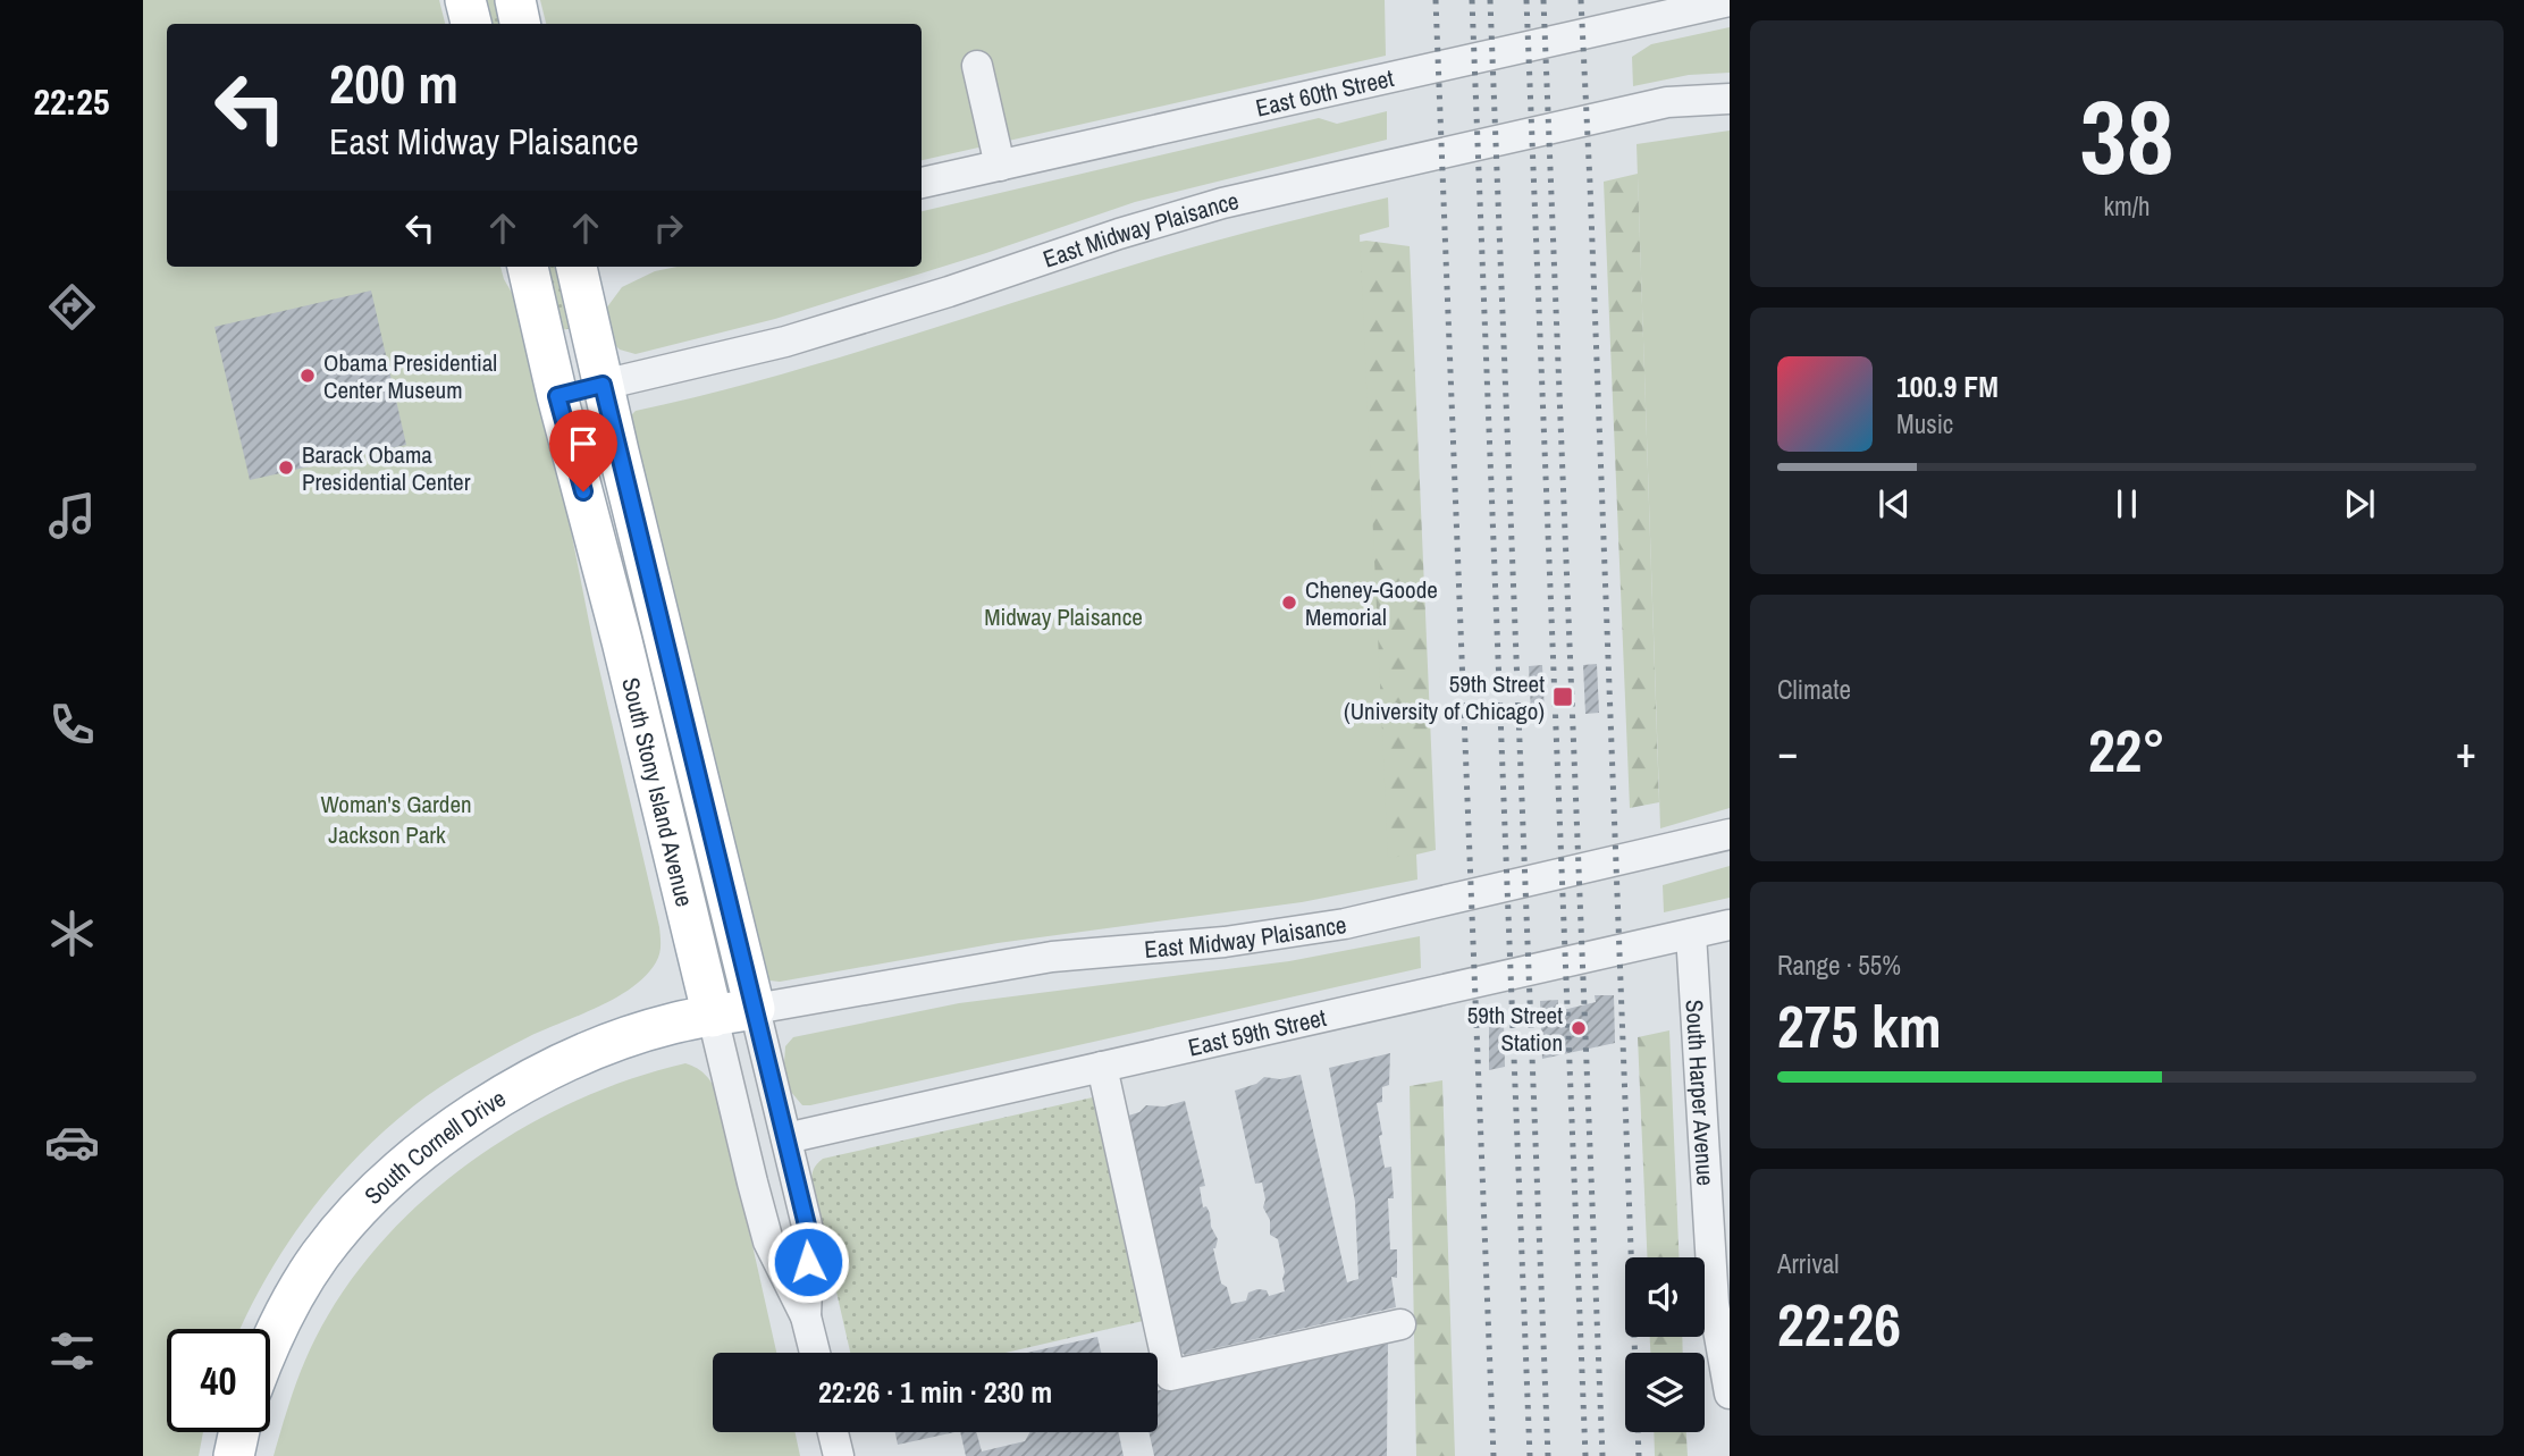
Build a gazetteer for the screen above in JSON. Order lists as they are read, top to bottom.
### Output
{
  "streets": {
    "main road": ["East Midway Plaisance", "South Stony Island Avenue", "South Cornell Drive"],
    "street": ["East 60th Street", "East 59th Street", "South Harper Avenue"]
  },
  "crossings": [
    ["East Midway Plaisance", "South Stony Island Avenue"],
    ["East Midway Plaisance", "South Cornell Drive"],
    ["South Stony Island Avenue", "East 59th Street"],
    ["South Stony Island Avenue", "South Cornell Drive"],
    ["East 59th Street", "South Harper Avenue"]
  ],
  "parks": ["Midway Plaisance", "Woman's Garden", "Jackson Park"],
  "places": {
    "other": [
      "Obama Presidential Center Museum",
      "Barack Obama Presidential Center",
      "Cheney-Goode Memorial",
      "59th Street Station"
    ],
    "transit": ["59th Street (University of Chicago)"]
  },
  "page": {
    "tabs": "22:25",
    "tile": [
      ["38", "km/h"],
      "Climate",
      ["Range · 55%", "275 km"],
      ["Arrival", "22:26"]
    ],
    "turn": ["200 m", "East Midway Plaisance"],
    "song": ["100.9 FM", "Music"],
    "heat": ["−", "22°", "+"],
    "limit": "40",
    "trip": "22:26 · 1 min · 230 m"
  }
}
